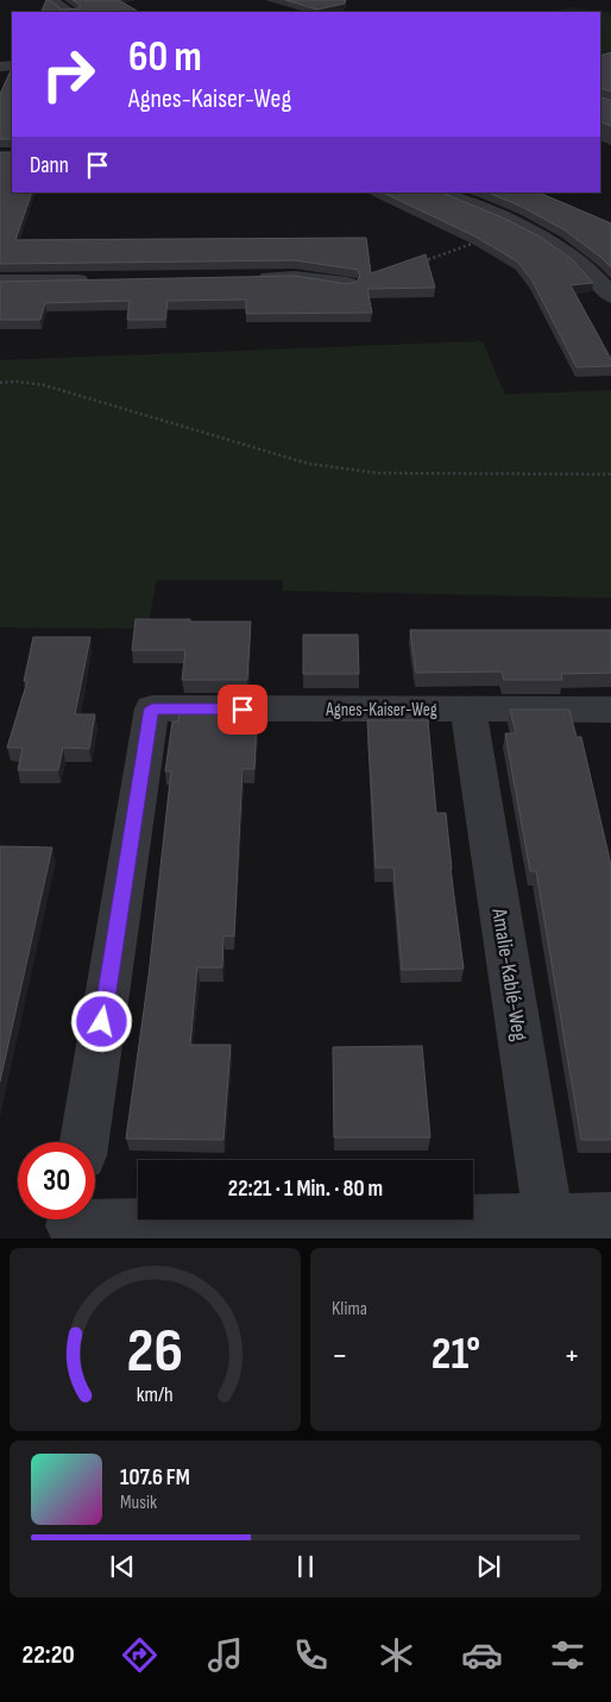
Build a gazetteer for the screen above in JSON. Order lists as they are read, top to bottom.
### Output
{
  "streets": {
    "street": ["Agnes-Kaiser-Weg", "Amalie-Kablé-Weg"]
  },
  "crossings": [
    ["Agnes-Kaiser-Weg", "Amalie-Kablé-Weg"]
  ],
  "page": {
    "turn": ["60 m", "Agnes-Kaiser-Weg"],
    "then": "Dann",
    "limit": "30",
    "trip": "22:21 · 1 Min. · 80 m",
    "tile": "Klima",
    "heat": ["−", "21°", "+"],
    "song": ["107.6 FM", "Musik"],
    "tabs": "22:20",
    "gauge": ["26", "km/h"]
  }
}
